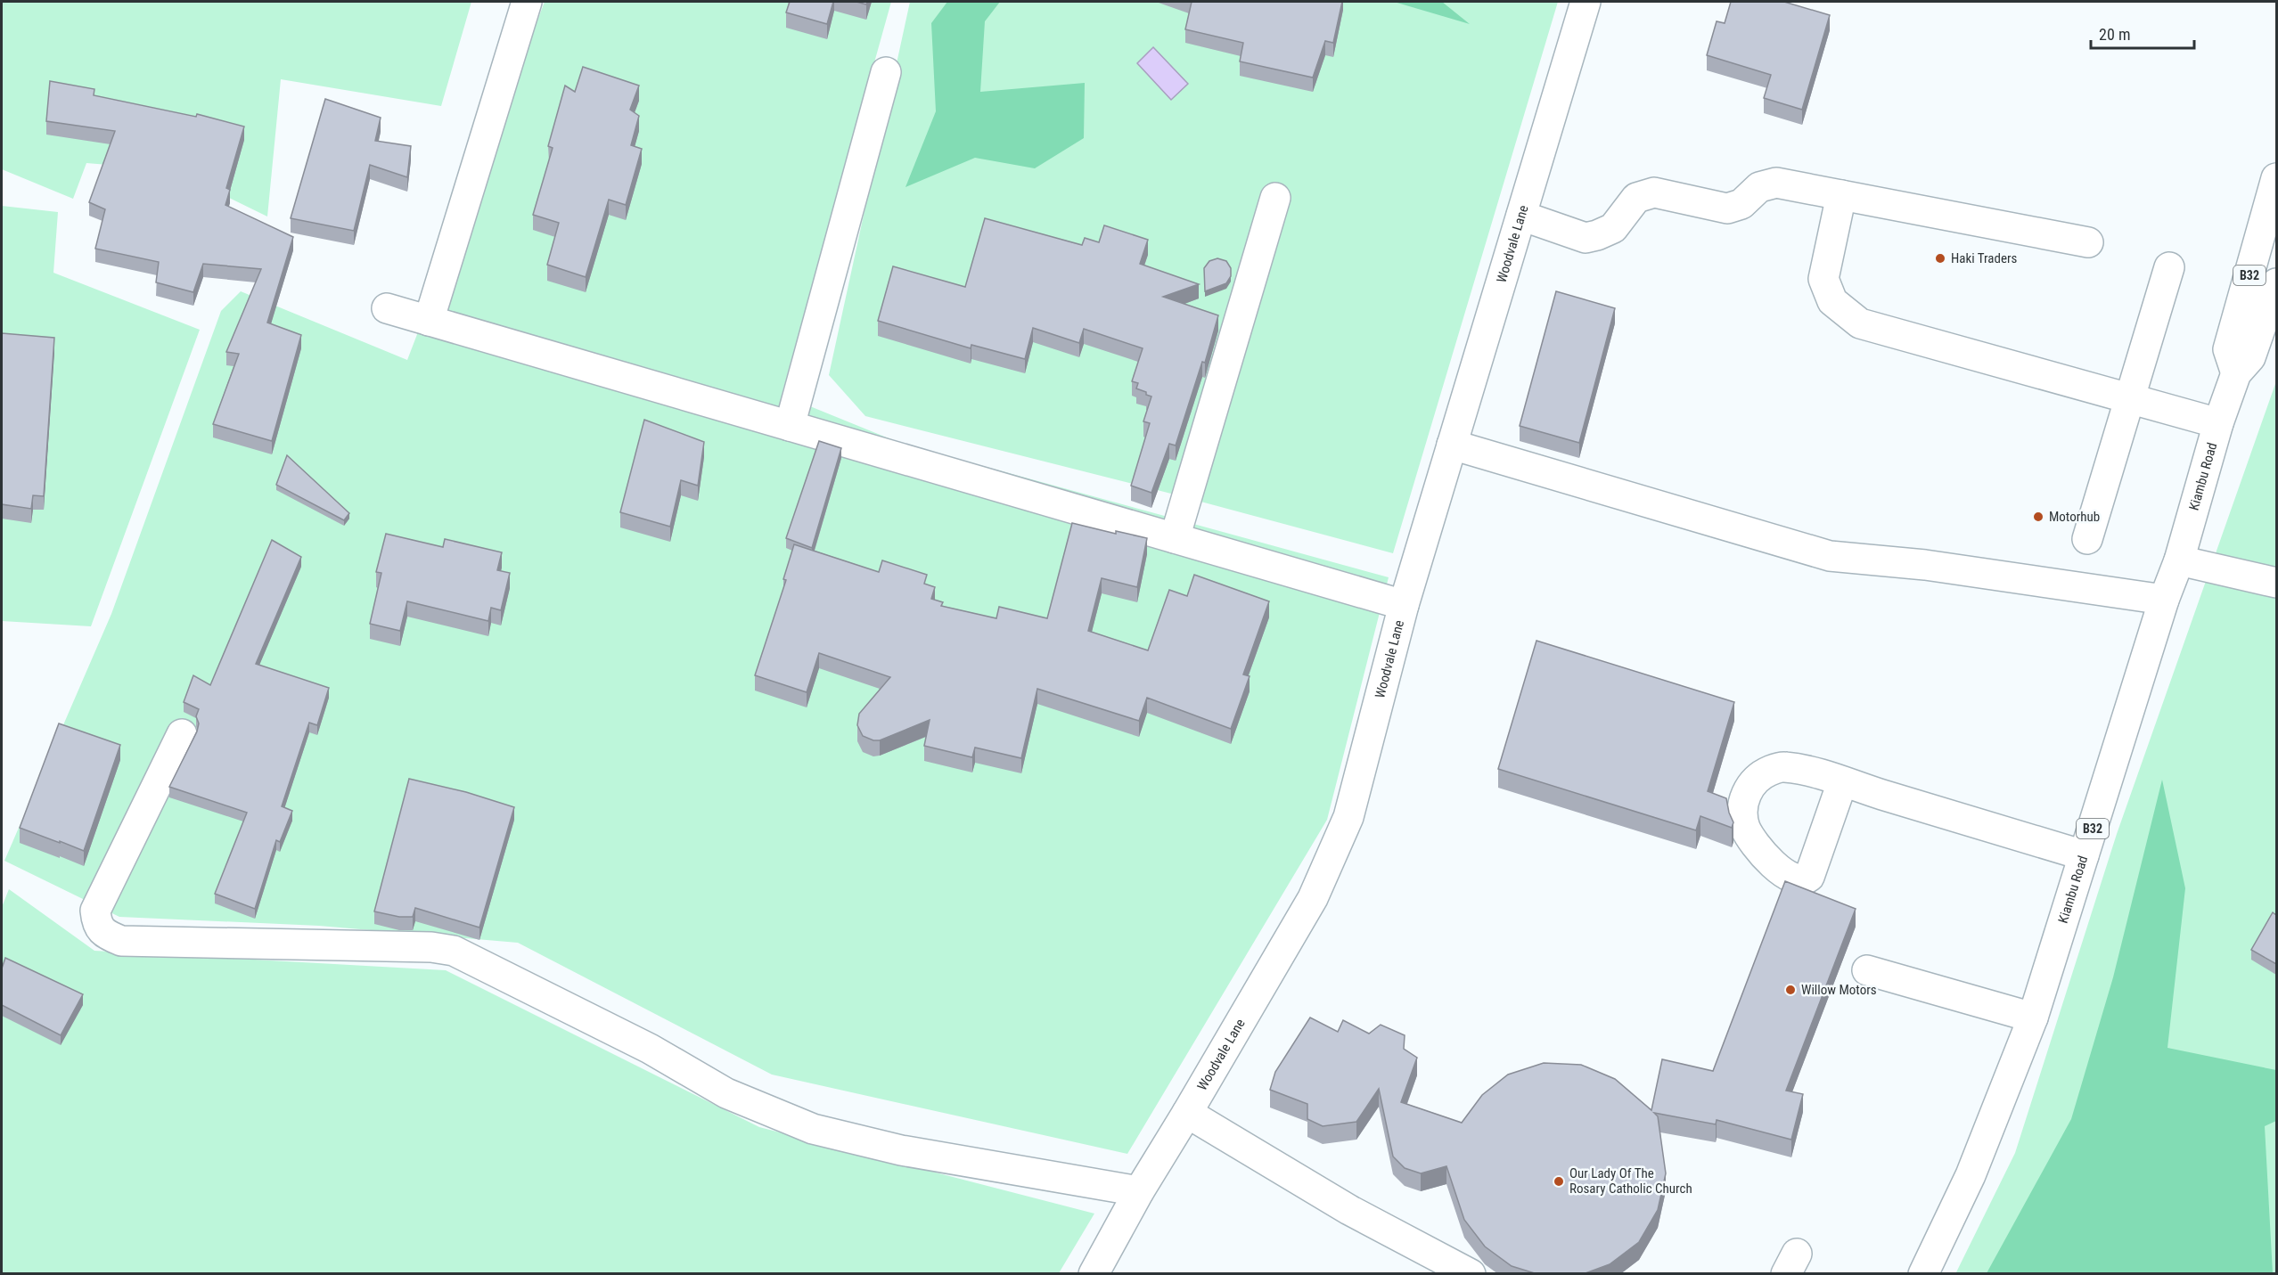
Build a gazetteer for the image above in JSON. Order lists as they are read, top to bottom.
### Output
{
  "streets": {
    "main road": ["Woodvale Lane", "B32", "Kiambu Road"]
  },
  "crossings": [
    ["B32", "Kiambu Road"]
  ],
  "places": [
    "Haki Traders",
    "Motorhub",
    "Willow Motors",
    "Our Lady Of The Rosary Catholic Church"
  ],
  "scale_bar": "20 m"
}
